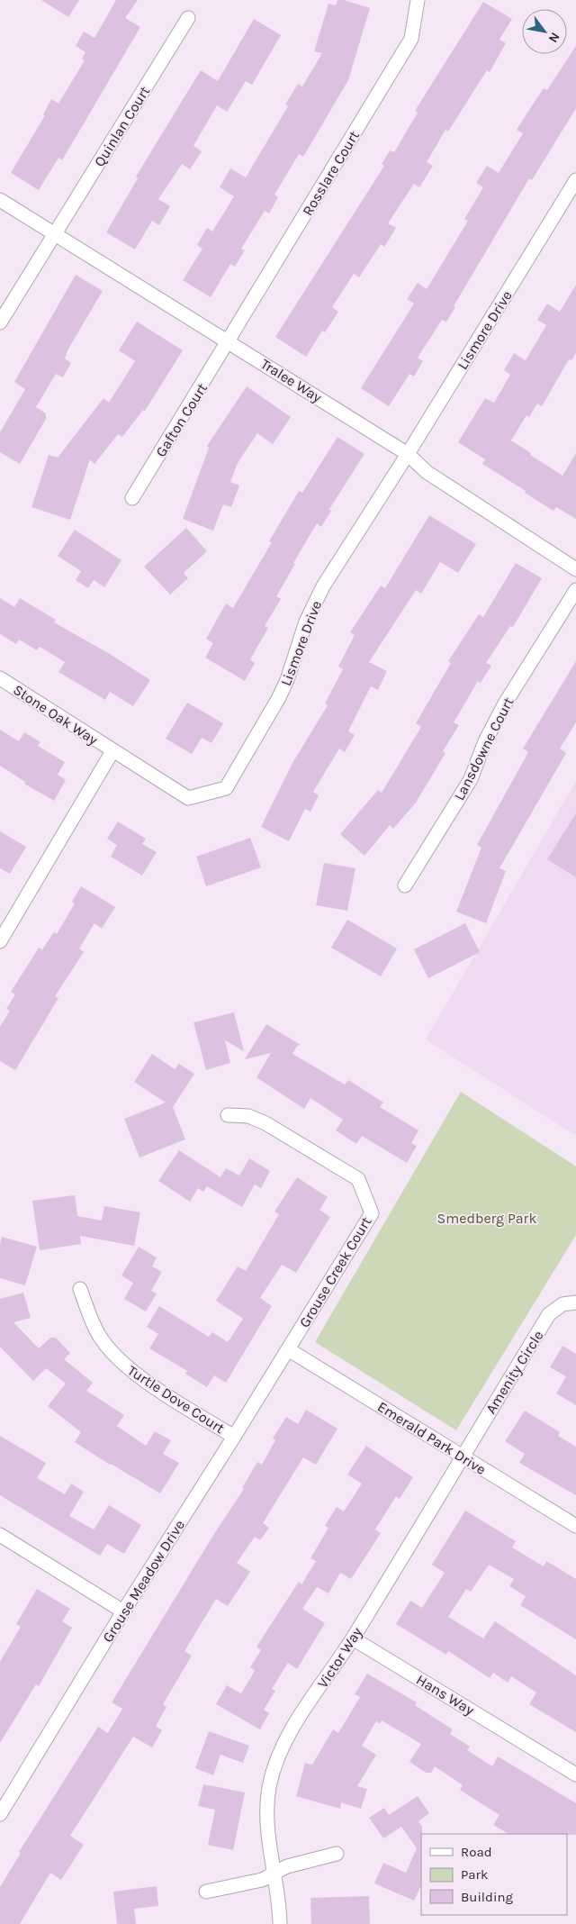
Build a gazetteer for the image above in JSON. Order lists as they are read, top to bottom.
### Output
{
  "streets": {
    "street": [
      "Quinlan Court",
      "Rosslare Court",
      "Lismore Drive",
      "Tralee Way",
      "Gafton Court",
      "Stone Oak Way",
      "Lansdowne Court",
      "Grouse Creek Court",
      "Amenity Circle",
      "Turtle Dove Court",
      "Emerald Park Drive",
      "Grouse Meadow Drive",
      "Victor Way",
      "Hans Way"
    ]
  },
  "crossings": [
    ["Quinlan Court", "Tralee Way"],
    ["Rosslare Court", "Tralee Way"],
    ["Rosslare Court", "Gafton Court"],
    ["Lismore Drive", "Tralee Way"],
    ["Lismore Drive", "Stone Oak Way"],
    ["Tralee Way", "Gafton Court"],
    ["Grouse Creek Court", "Emerald Park Drive"],
    ["Grouse Creek Court", "Grouse Meadow Drive"],
    ["Amenity Circle", "Emerald Park Drive"],
    ["Amenity Circle", "Victor Way"],
    ["Turtle Dove Court", "Grouse Meadow Drive"],
    ["Emerald Park Drive", "Grouse Meadow Drive"],
    ["Emerald Park Drive", "Victor Way"],
    ["Victor Way", "Hans Way"]
  ],
  "parks": ["Smedberg Park"],
  "legend": ["Road", "Park", "Building"],
  "north": "bottom right"
}
